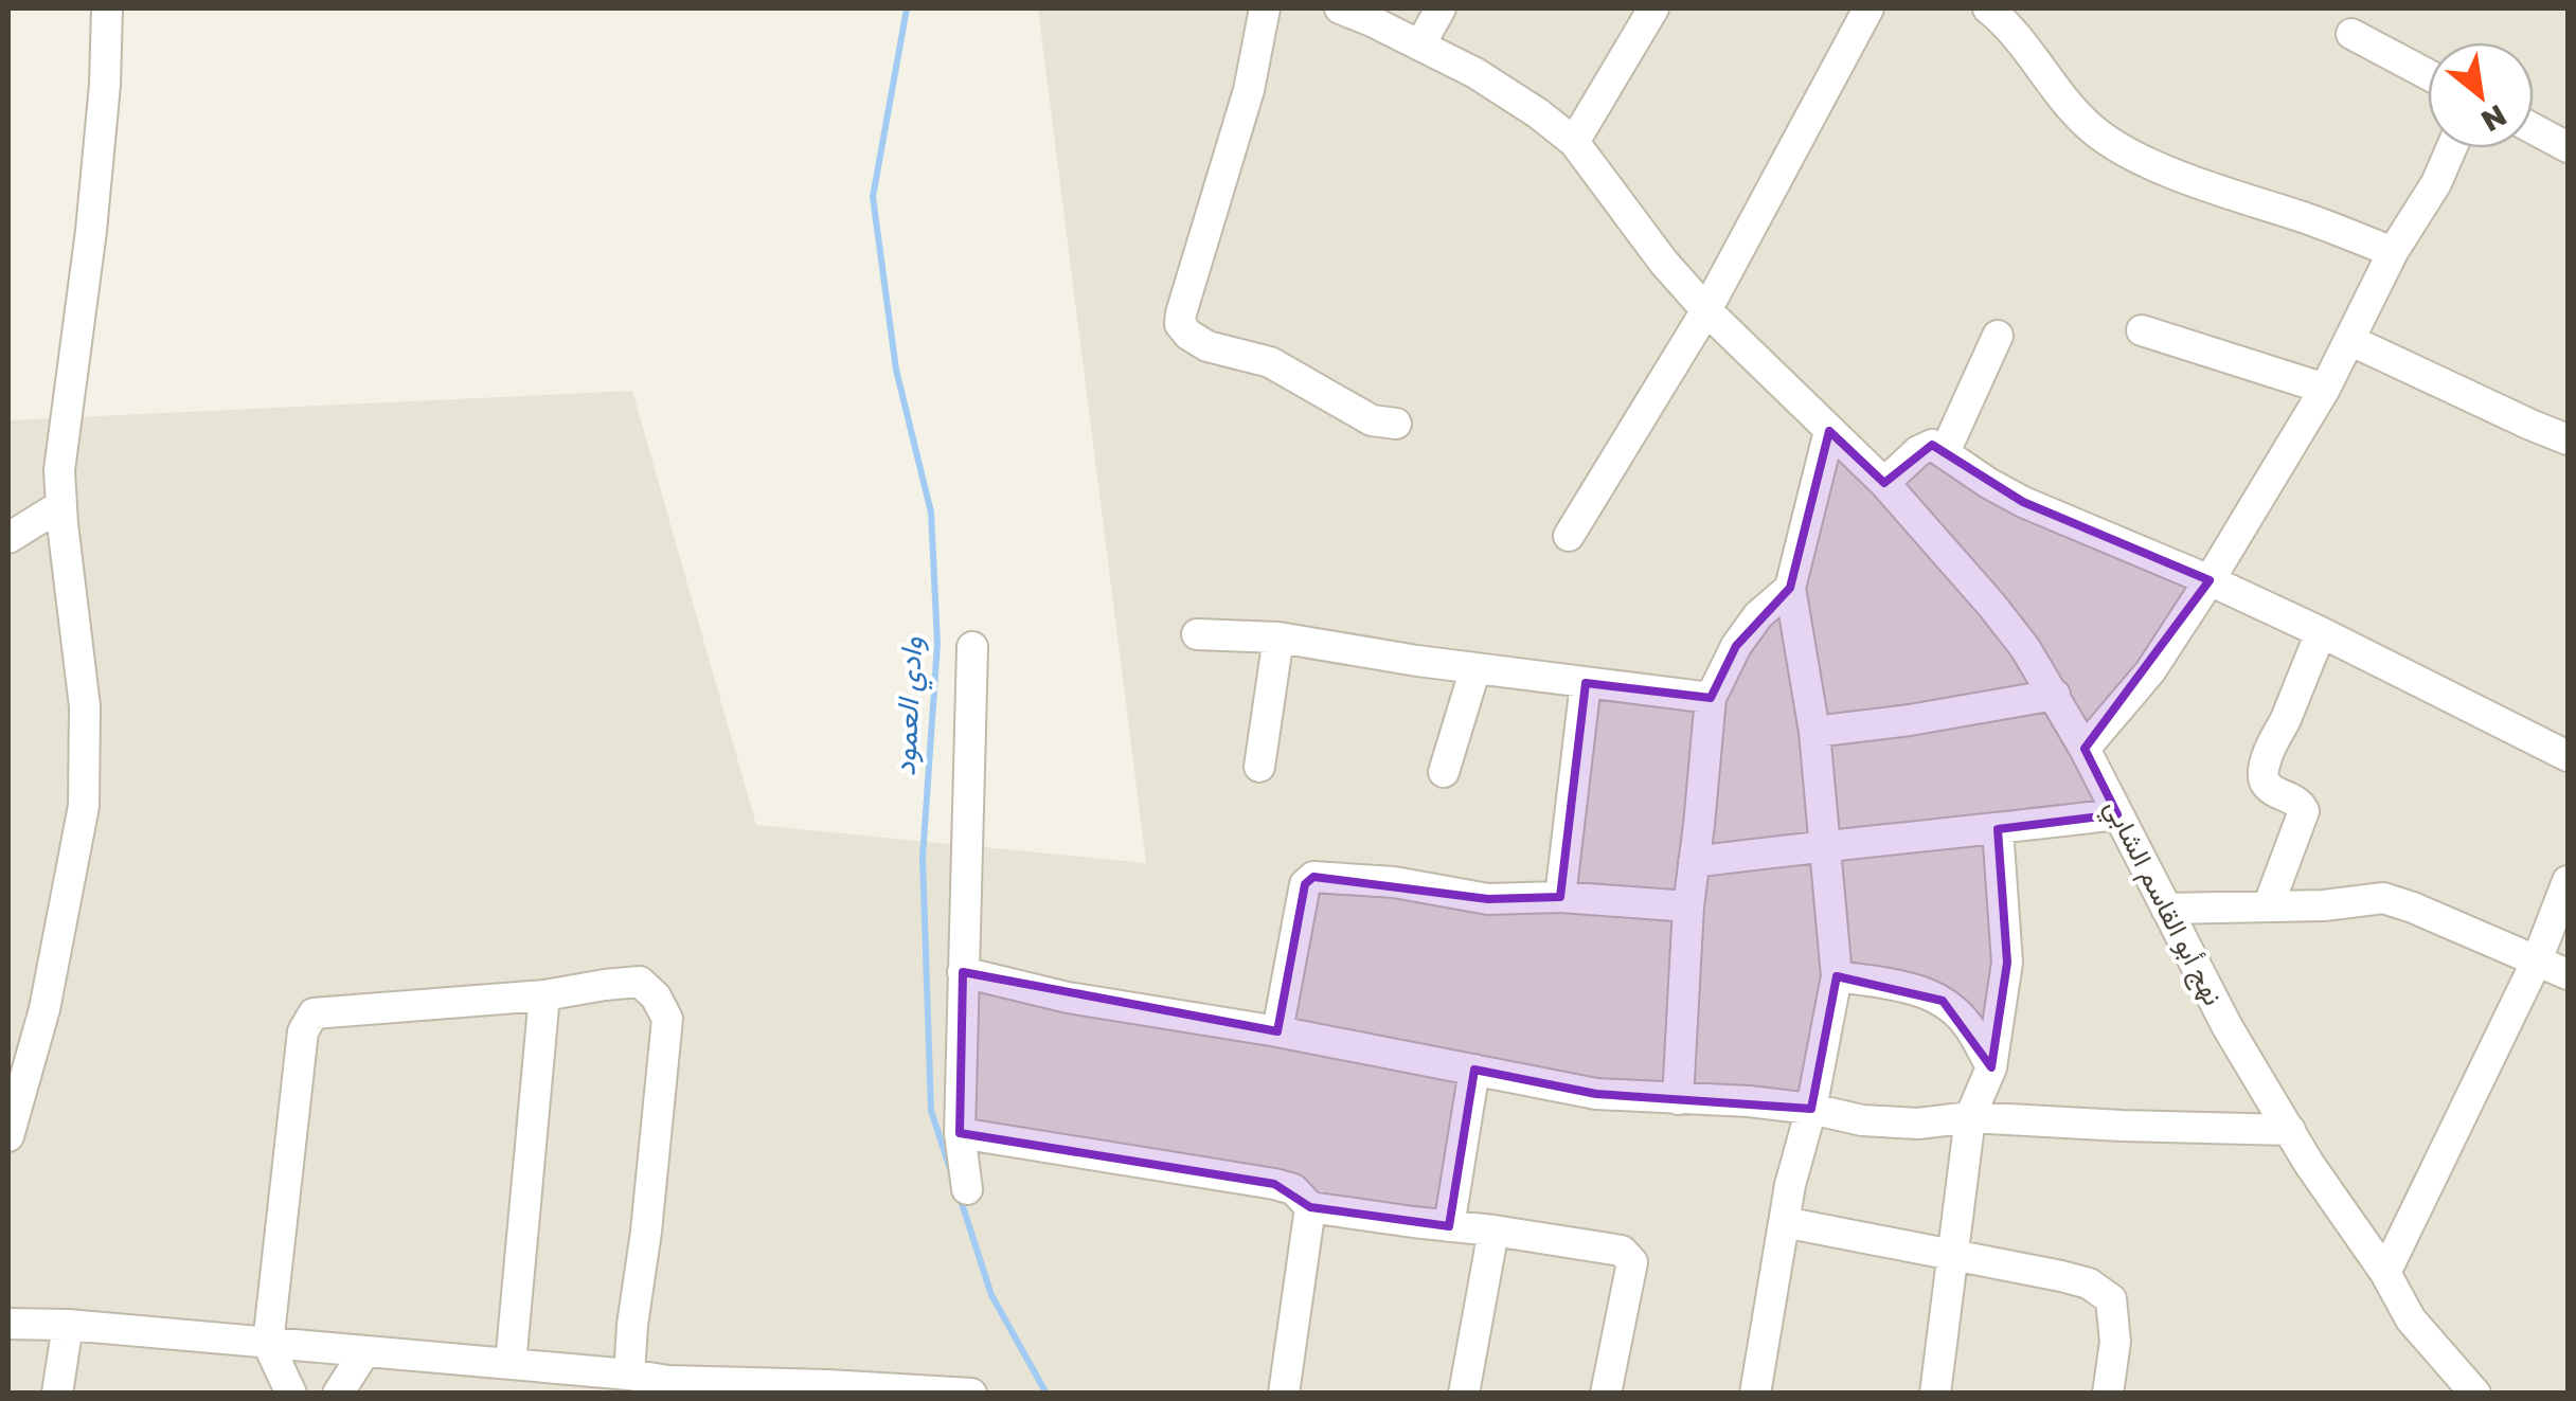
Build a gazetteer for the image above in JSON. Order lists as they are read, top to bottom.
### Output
{
  "streets": {
    "street": ["نهج أبو القاسم الشابي"]
  },
  "water": ["وادي العمود"],
  "north": "bottom right"
}
